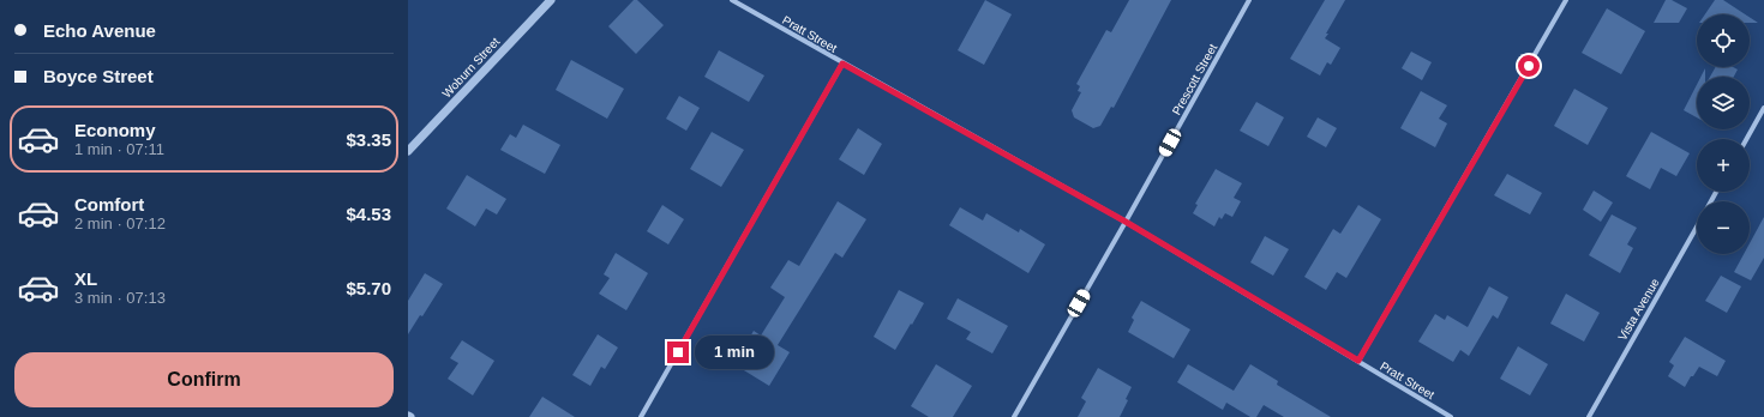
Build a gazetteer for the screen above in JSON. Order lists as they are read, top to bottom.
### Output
{
  "streets": {
    "street": [
      "Pratt Street",
      "Woburn Street",
      "Prescott Street",
      "Vista Avenue"
    ]
  },
  "crossings": [
    ["Pratt Street", "Prescott Street"]
  ],
  "page": {
    "banner": ["Echo Avenue", "Boyce Street"],
    "map_buttons": ["+", "−"],
    "list": [
      {
        "name": "Economy",
        "note": "1 min · 07:11",
        "value": "$3.35"
      },
      {
        "name": "Comfort",
        "note": "2 min · 07:12",
        "value": "$4.53"
      },
      {
        "name": "XL",
        "note": "3 min · 07:13",
        "value": "$5.70"
      }
    ],
    "bubble": "1 min",
    "buttons": "Confirm"
  }
}
